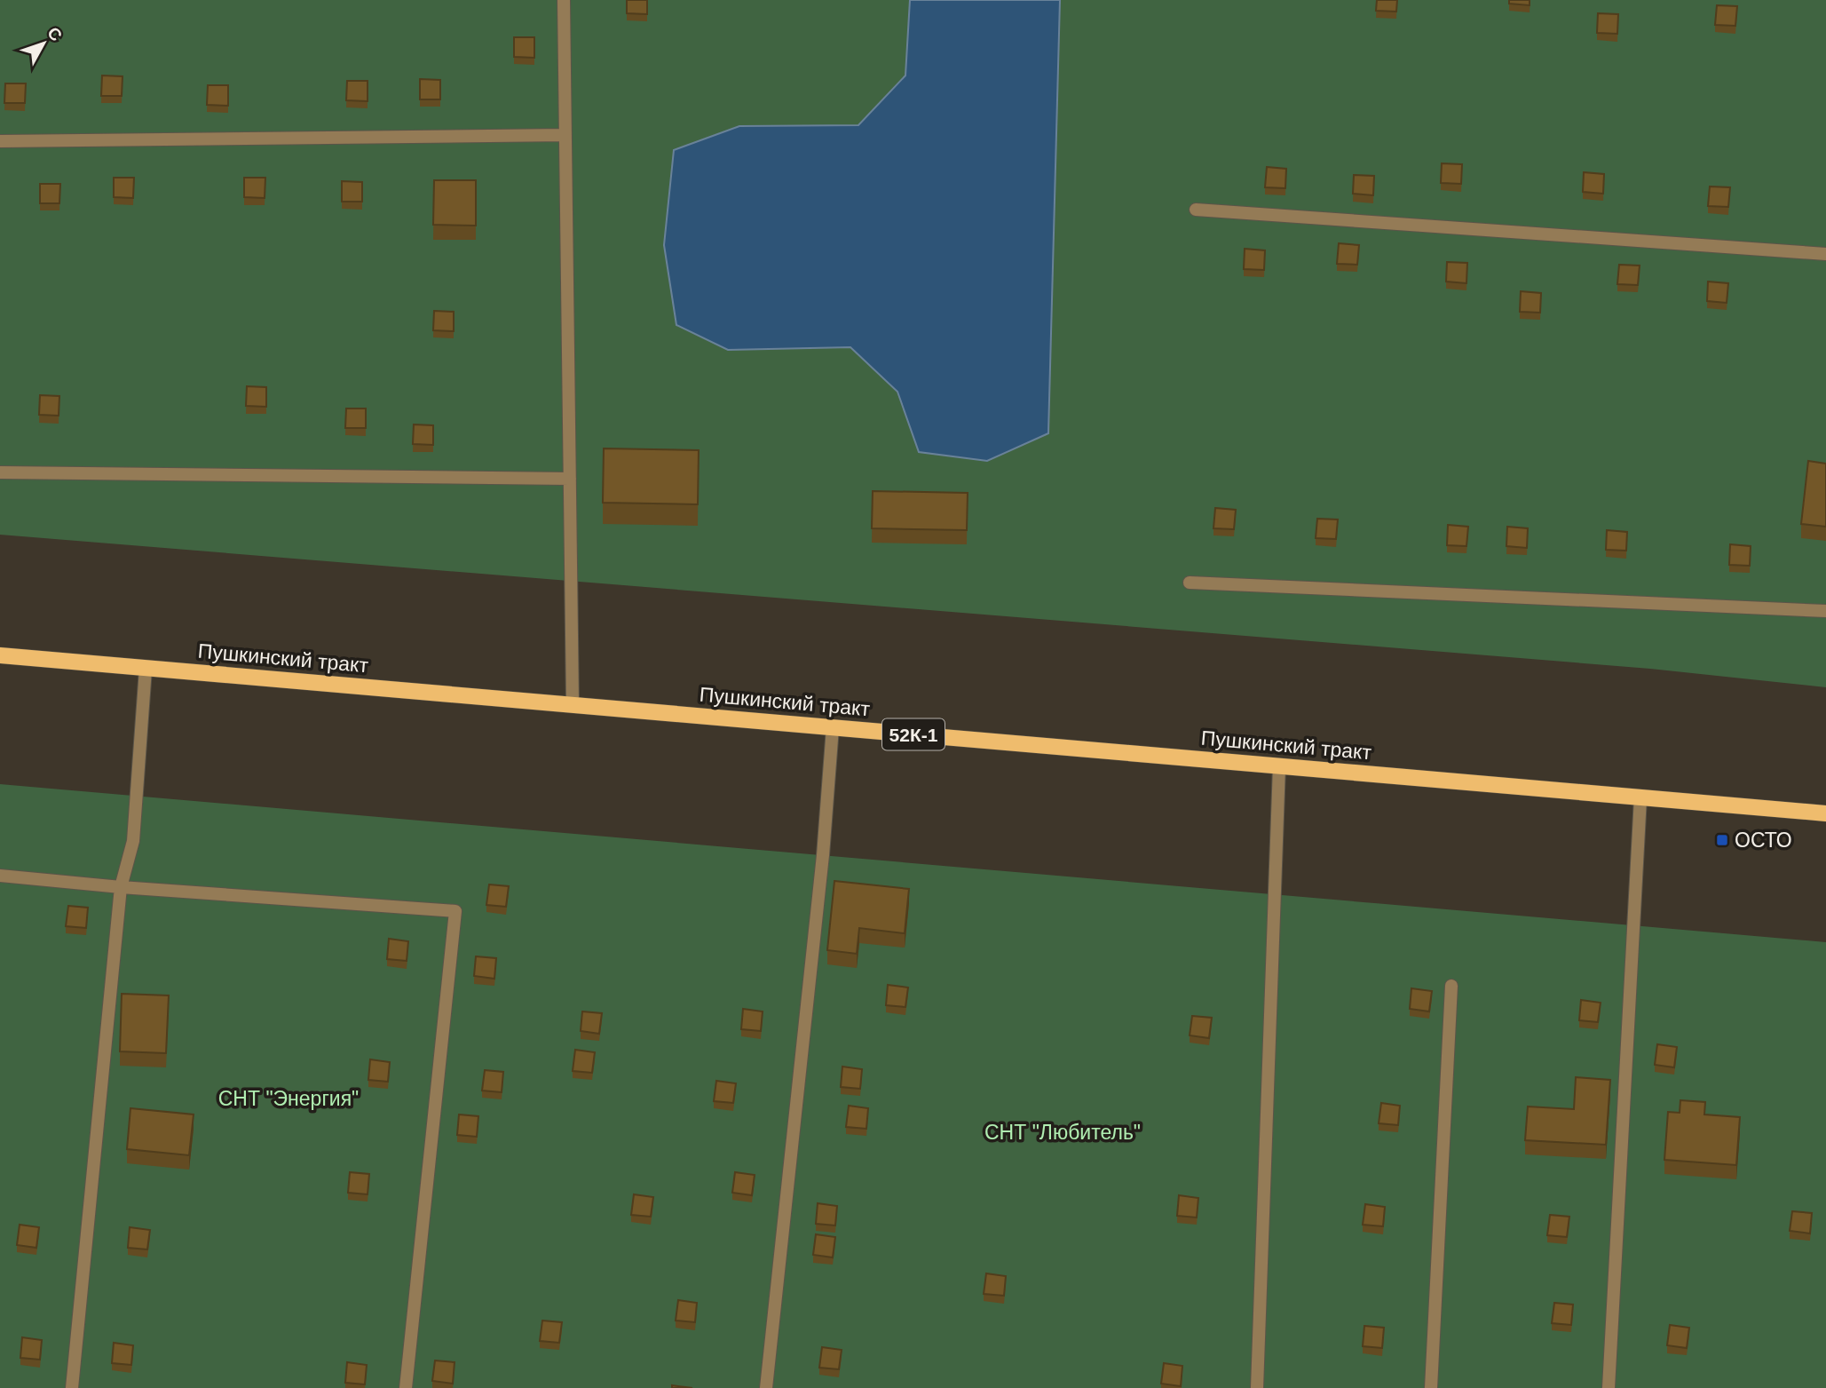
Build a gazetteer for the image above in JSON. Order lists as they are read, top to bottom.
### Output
{
  "streets": {
    "main road": ["Пушкинский тракт", "52К-1"]
  },
  "parks": ["СНТ \"Энергия\"", "СНТ \"Любитель\""],
  "places": {
    "transit": ["ОСТО"]
  },
  "north": "top right"
}
